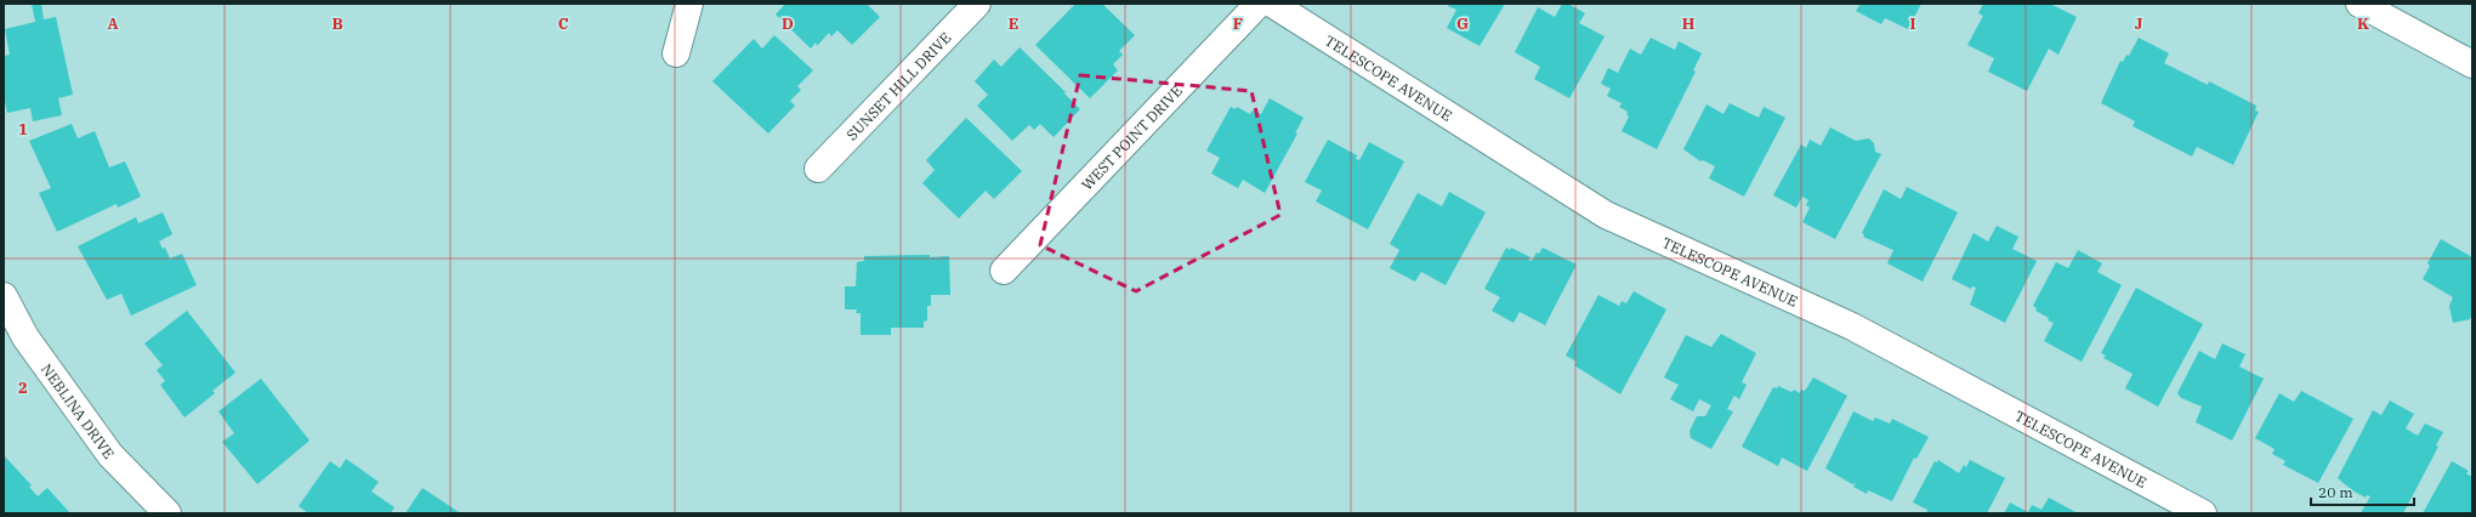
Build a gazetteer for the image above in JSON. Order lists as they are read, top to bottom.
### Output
{
  "streets": {
    "street": [
      "TELESCOPE AVENUE",
      "SUNSET HILL DRIVE",
      "WEST POINT DRIVE",
      "NEBLINA DRIVE"
    ]
  },
  "scale_bar": "20 m",
  "grid": {
    "columns": [
      "A",
      "B",
      "C",
      "D",
      "E",
      "F",
      "G",
      "H",
      "I",
      "J",
      "K"
    ],
    "rows": ["1", "2"]
  }
}
